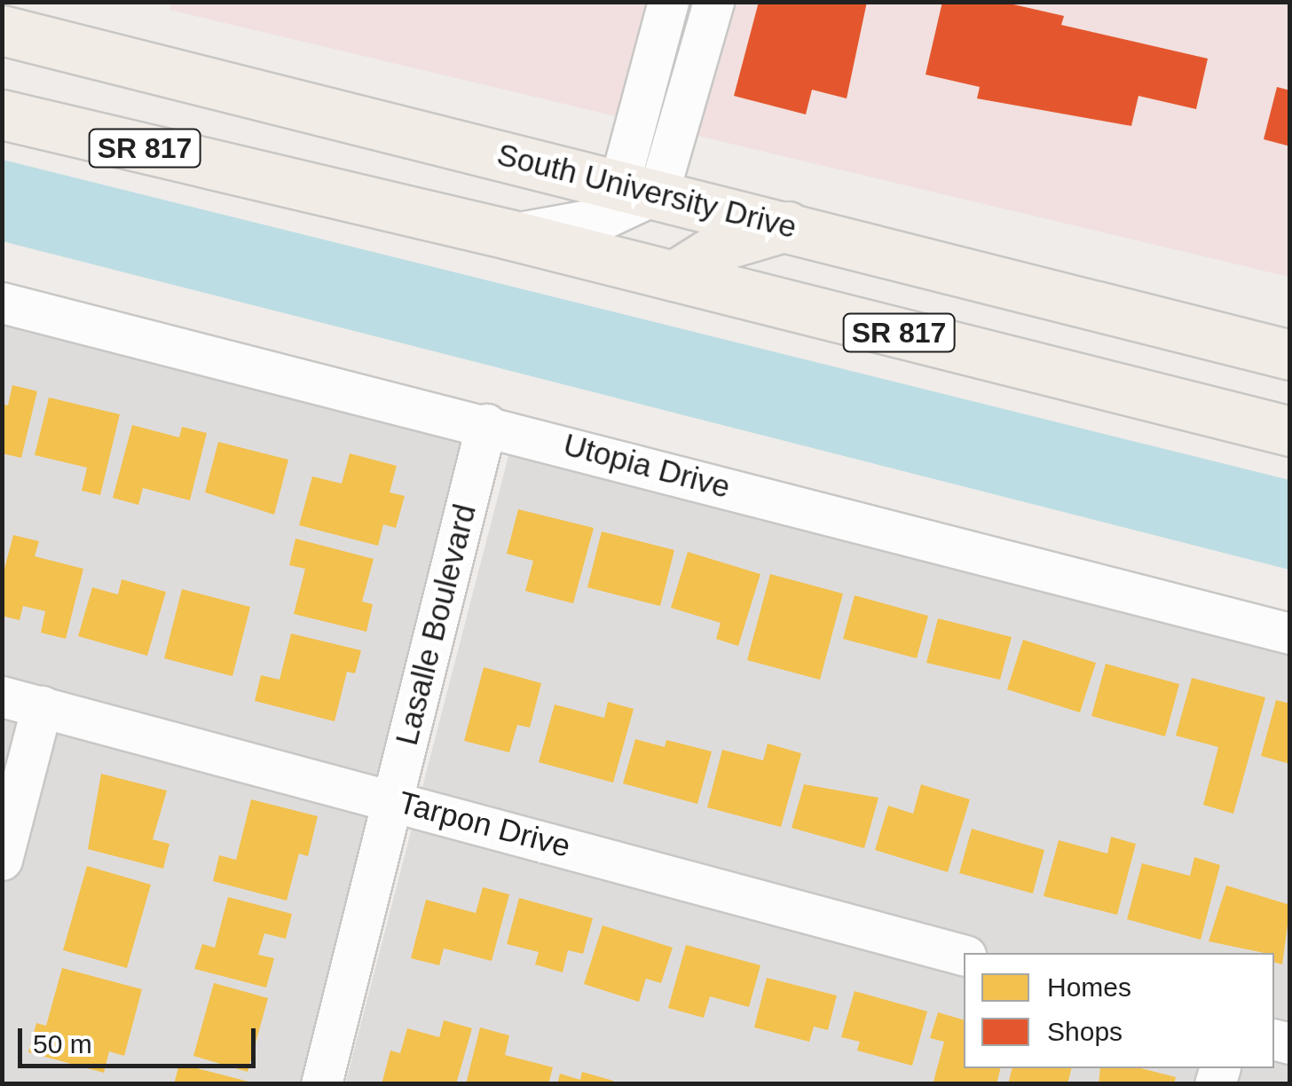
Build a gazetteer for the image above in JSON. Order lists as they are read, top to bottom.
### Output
{
  "streets": {
    "main road": ["SR 817", "South University Drive"],
    "street": ["Utopia Drive", "Lasalle Boulevard", "Tarpon Drive"]
  },
  "crossings": [
    ["Utopia Drive", "Lasalle Boulevard"],
    ["Lasalle Boulevard", "Tarpon Drive"]
  ],
  "legend": ["Homes", "Shops"],
  "scale_bar": "50 m"
}
